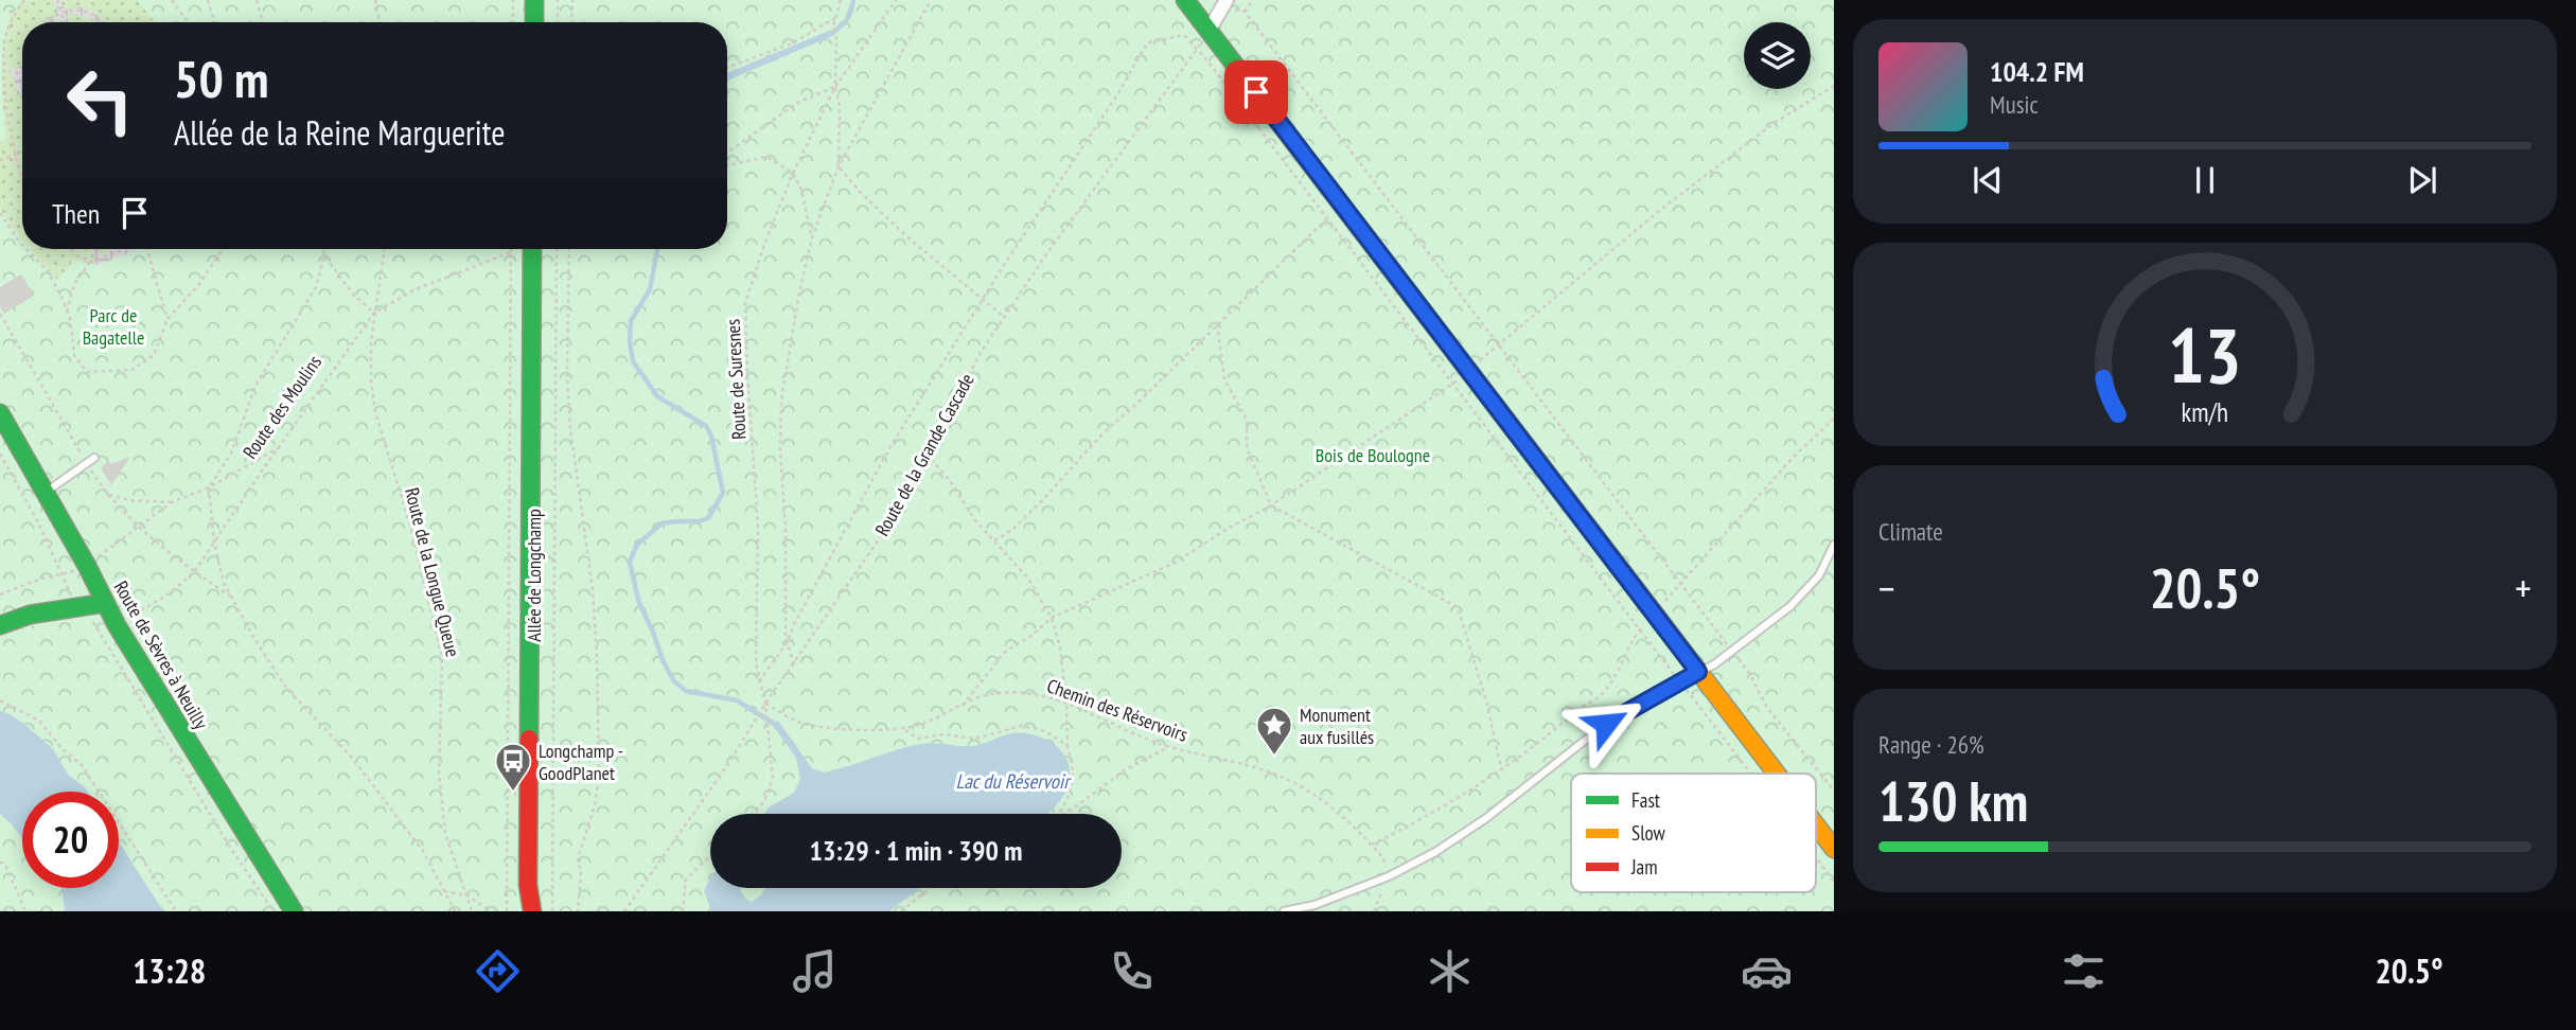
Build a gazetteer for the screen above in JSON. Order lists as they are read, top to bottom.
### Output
{
  "streets": {
    "main road": ["Allée de Longchamp", "Route de Sèvres à Neuilly"],
    "path": [
      "Route de Suresnes",
      "Route des Moulins",
      "Route de la Grande Cascade",
      "Route de la Longue Queue",
      "Chemin des Réservoirs"
    ]
  },
  "crossings": [
    ["Route de Suresnes", "Route de la Grande Cascade"],
    ["Route de Suresnes", "Chemin des Réservoirs"],
    ["Route des Moulins", "Route de la Longue Queue"],
    ["Route des Moulins", "Route de Sèvres à Neuilly"],
    ["Route de la Grande Cascade", "Chemin des Réservoirs"]
  ],
  "water": ["Lac du Réservoir"],
  "parks": ["Parc de Bagatelle", "Bois de Boulogne"],
  "places": {
    "place": ["Monument aux fusillés"],
    "bus stop": ["Longchamp - GoodPlanet"]
  },
  "legend": ["Fast", "Slow", "Jam"],
  "page": {
    "turn": ["50 m", "Allée de la Reine Marguerite"],
    "song": ["104.2 FM", "Music"],
    "then": "Then",
    "tile": [
      "Climate",
      ["Range · 26%", "130 km"]
    ],
    "heat": ["−", "20.5°", "+"],
    "limit": "20",
    "trip": "13:29 · 1 min · 390 m",
    "tabs": ["13:28", "20.5°"],
    "gauge": ["13", "km/h"]
  }
}
